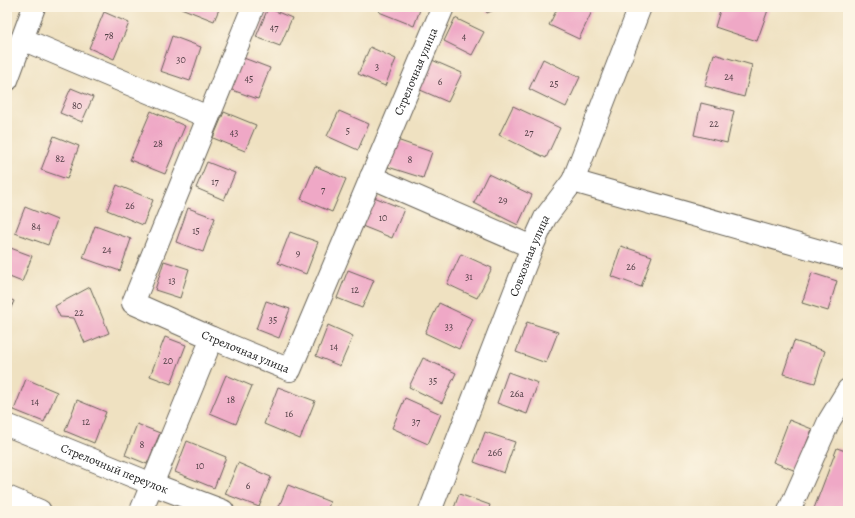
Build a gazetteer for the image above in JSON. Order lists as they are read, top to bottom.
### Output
{
  "streets": {
    "street": ["Стрелочная улица", "Совхозная улица", "Стрелочный переулок"]
  },
  "house_numbers": [
    "47",
    "78",
    "4",
    "30",
    "3",
    "24",
    "45",
    "6",
    "25",
    "80",
    "22",
    "5",
    "43",
    "27",
    "28",
    "82",
    "8",
    "17",
    "7",
    "29",
    "26",
    "10",
    "84",
    "15",
    "24",
    "9",
    "26",
    "31",
    "13",
    "12",
    "22",
    "35",
    "33",
    "14",
    "20",
    "35",
    "26а",
    "18",
    "14",
    "16",
    "12",
    "37",
    "8",
    "26б",
    "10",
    "6"
  ]
}
